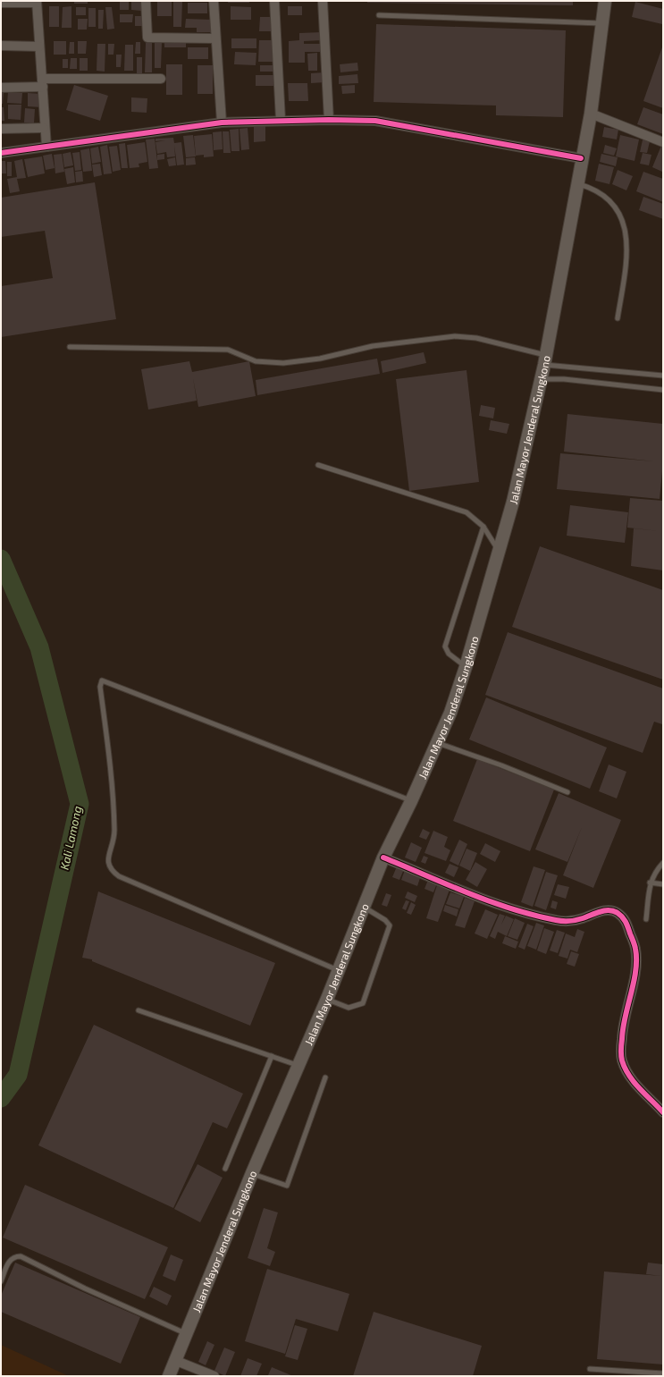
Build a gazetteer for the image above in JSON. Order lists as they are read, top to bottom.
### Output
{
  "streets": {
    "main road": ["Jalan Mayor Jenderal Sungkono"]
  },
  "water": ["Kali Lamong"]
}
